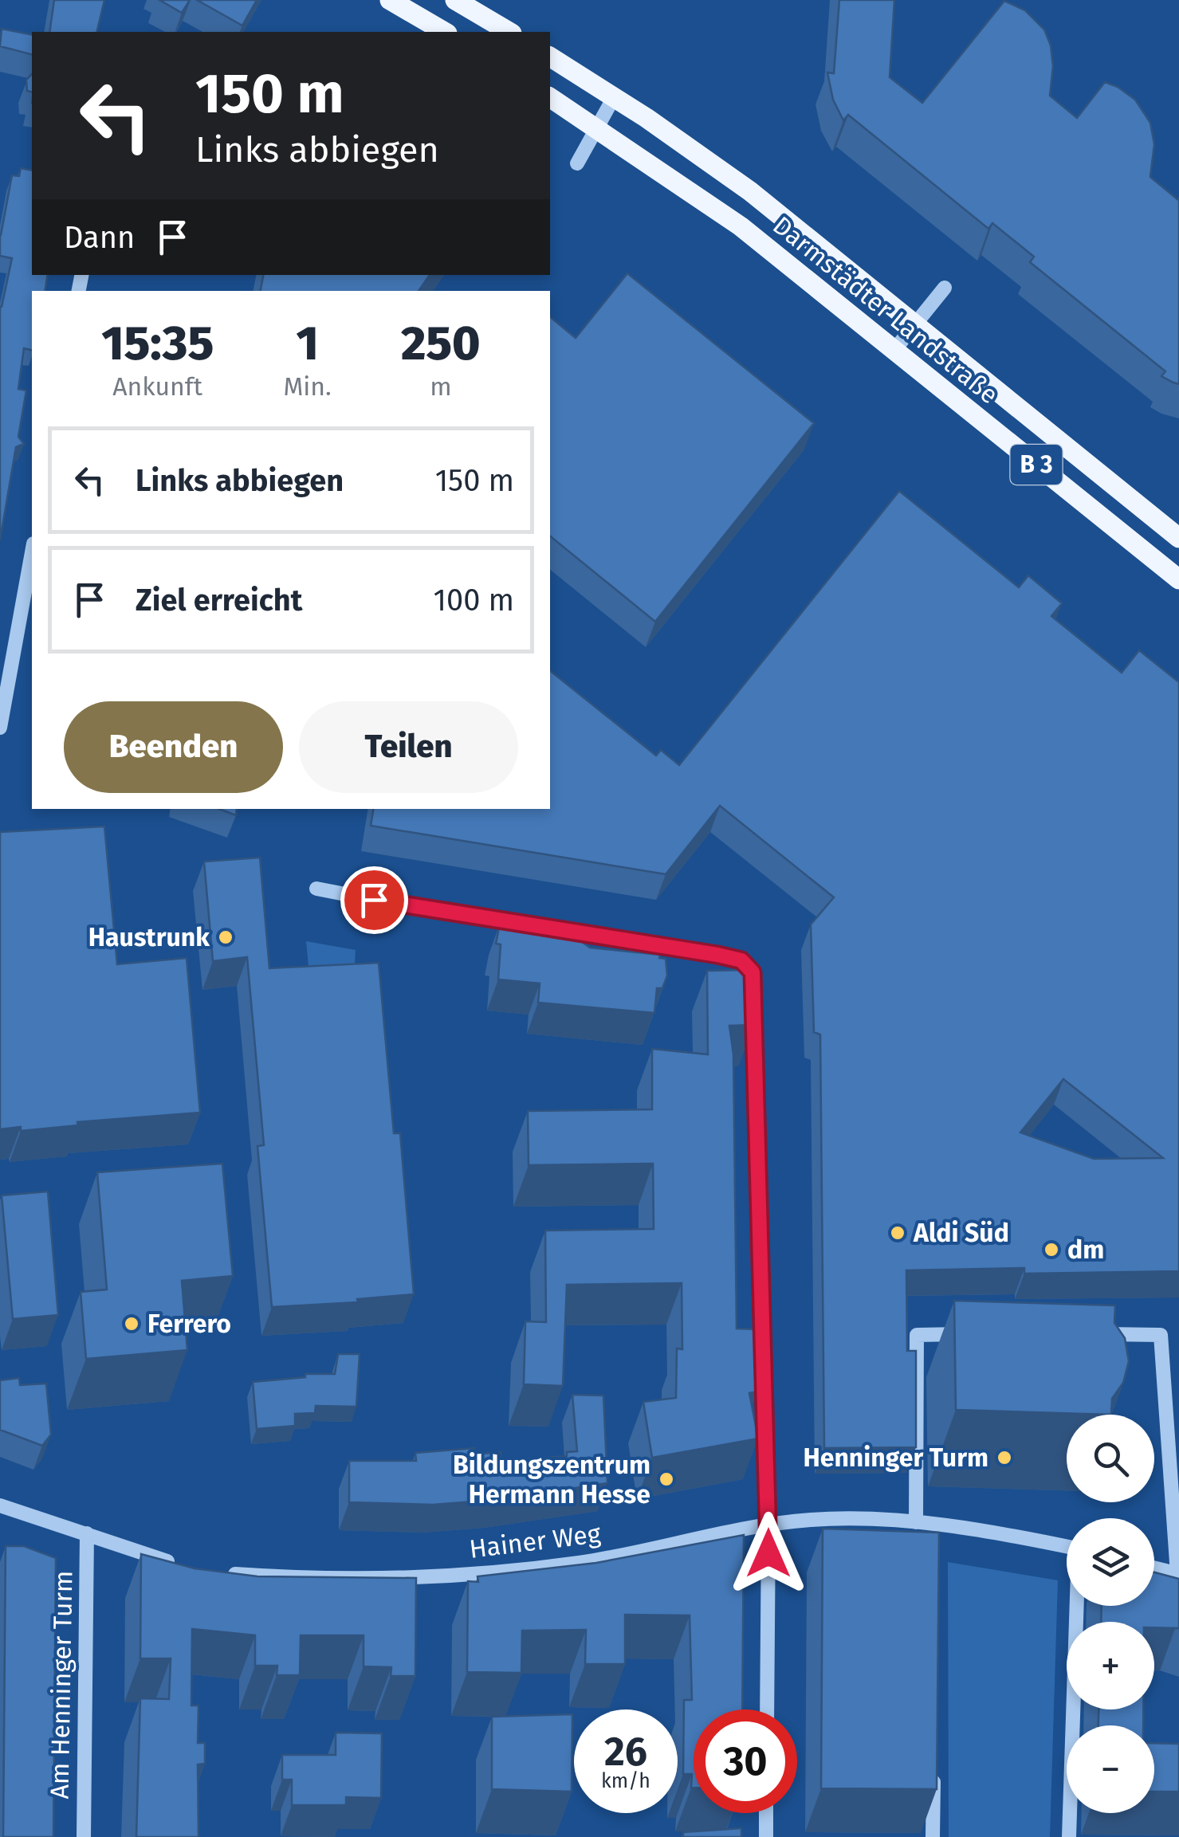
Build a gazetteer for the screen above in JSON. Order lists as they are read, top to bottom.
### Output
{
  "streets": {
    "main road": ["Darmstädter Landstraße", "B 3"],
    "street": ["Hainer Weg", "Am Henninger Turm"]
  },
  "places": [
    "Haustrunk",
    "Aldi Süd",
    "dm",
    "Ferrero",
    "Henninger Turm",
    "Bildungszentrum Hermann Hesse"
  ],
  "page": {
    "turn": ["150 m", "Links abbiegen"],
    "then": "Dann",
    "eta": [
      "15:35",
      "Ankunft",
      "1",
      "Min.",
      "250",
      "m"
    ],
    "list": [
      {
        "name": "Links abbiegen",
        "value": "150 m"
      },
      {
        "name": "Ziel erreicht",
        "value": "100 m"
      }
    ],
    "buttons": ["Beenden", "Teilen"],
    "map_buttons": ["+", "−"],
    "speed": "26 km/h",
    "limit": "30"
  }
}
